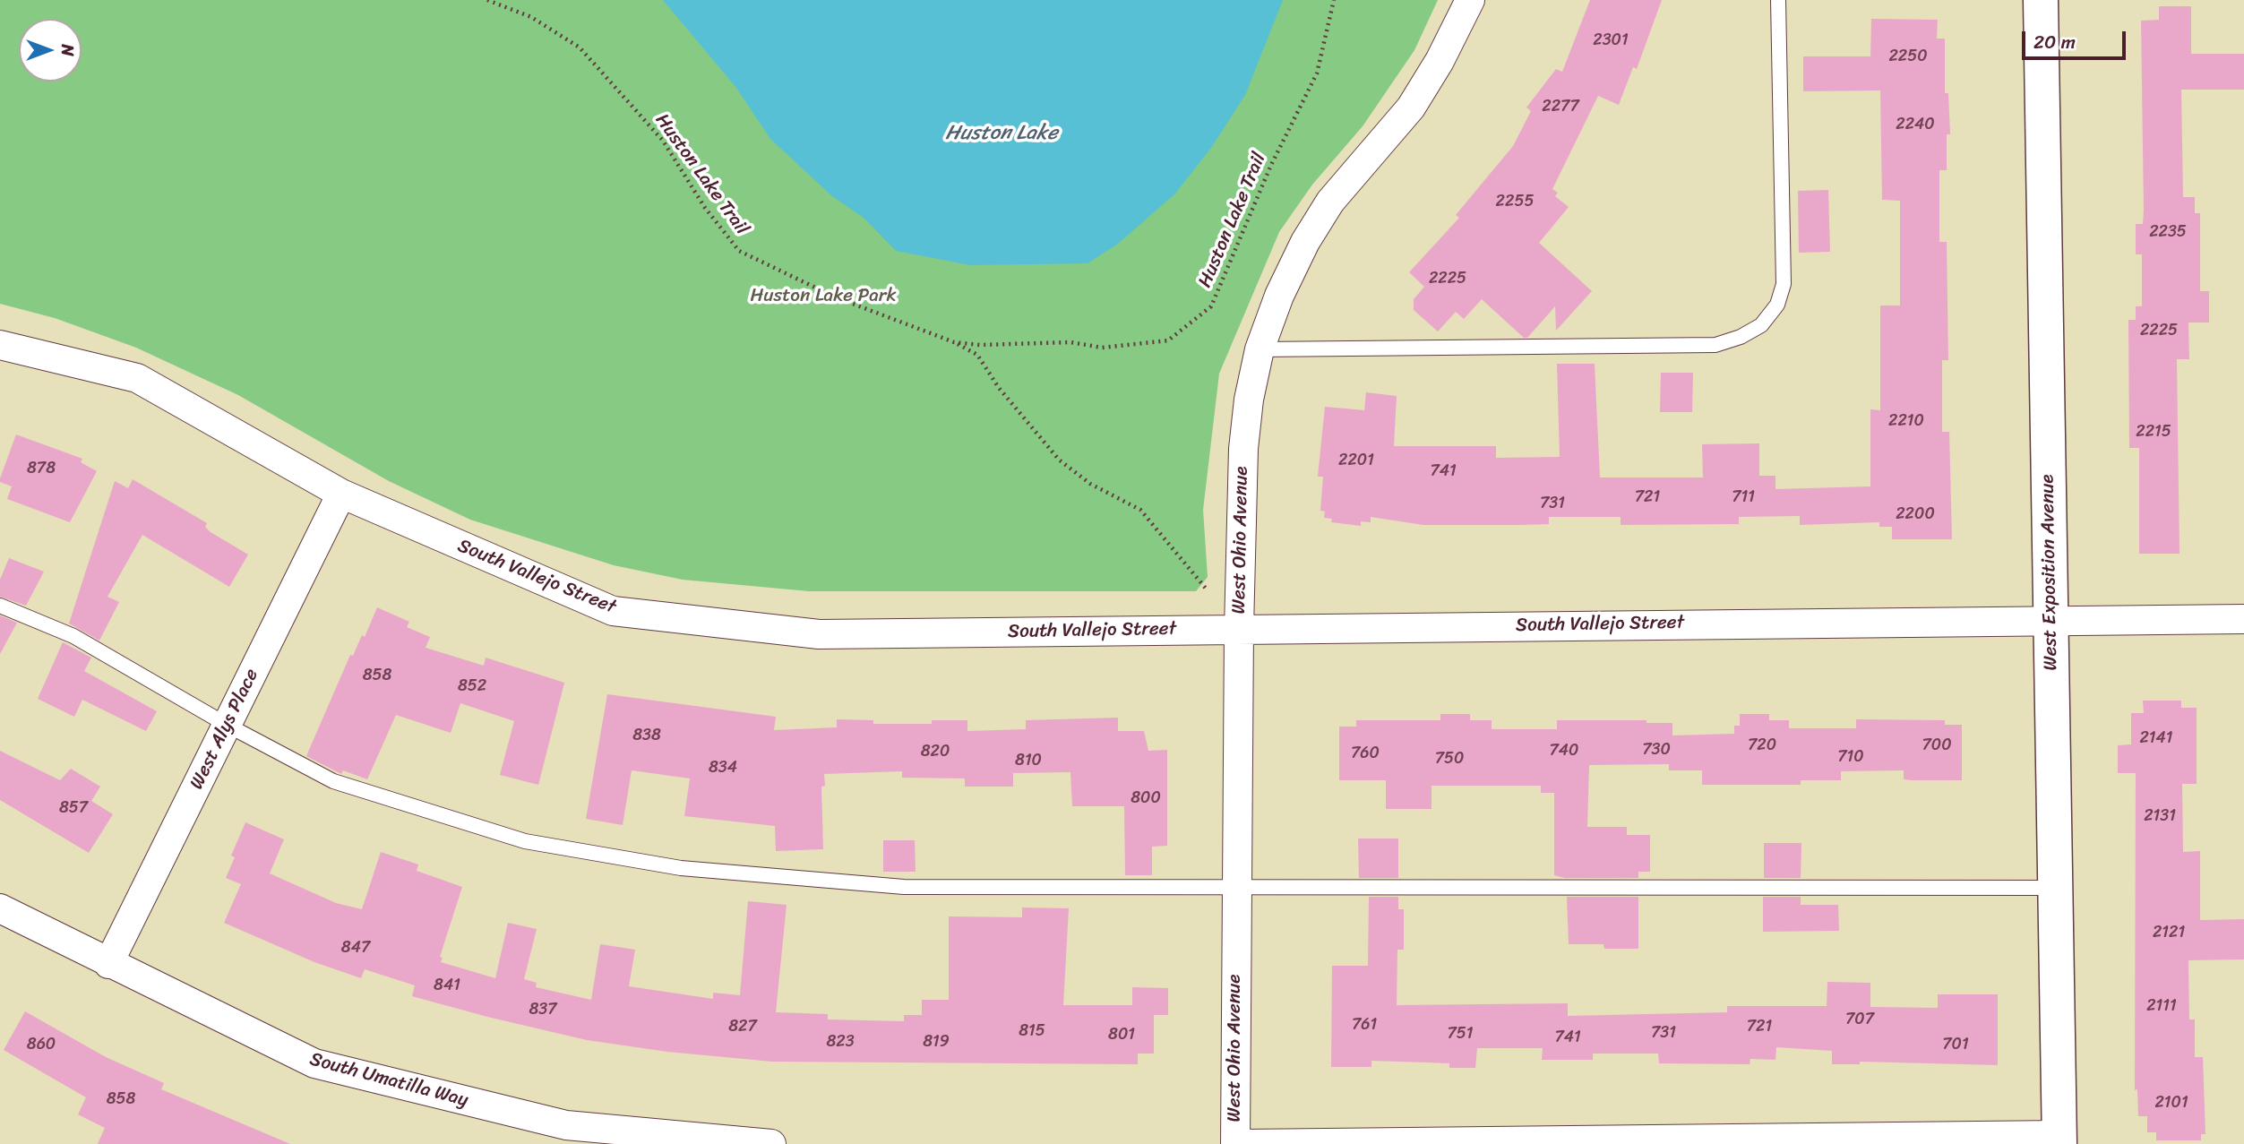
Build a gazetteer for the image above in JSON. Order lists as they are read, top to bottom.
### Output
{
  "streets": {
    "street": [
      "West Ohio Avenue",
      "West Exposition Avenue",
      "South Vallejo Street",
      "West Alys Place",
      "South Umatilla Way"
    ],
    "path": ["Huston Lake Trail"]
  },
  "crossings": [
    ["Huston Lake Trail", "West Ohio Avenue"],
    ["Huston Lake Trail", "South Vallejo Street"],
    ["West Ohio Avenue", "South Vallejo Street"],
    ["West Exposition Avenue", "South Vallejo Street"],
    ["South Vallejo Street", "West Alys Place"],
    ["West Alys Place", "South Umatilla Way"]
  ],
  "water": ["Huston Lake"],
  "parks": ["Huston Lake Park"],
  "house_numbers": [
    "2301",
    "2250",
    "2277",
    "2240",
    "2255",
    "2235",
    "2225",
    "2225",
    "2210",
    "2215",
    "2201",
    "878",
    "741",
    "721",
    "711",
    "731",
    "2200",
    "858",
    "852",
    "838",
    "2141",
    "720",
    "700",
    "730",
    "740",
    "820",
    "760",
    "710",
    "750",
    "810",
    "834",
    "800",
    "857",
    "2131",
    "2121",
    "847",
    "841",
    "2111",
    "837",
    "707",
    "761",
    "827",
    "721",
    "815",
    "731",
    "751",
    "801",
    "741",
    "823",
    "819",
    "860",
    "701",
    "858",
    "2101"
  ],
  "scale_bar": "20 m",
  "north": "right"
}
